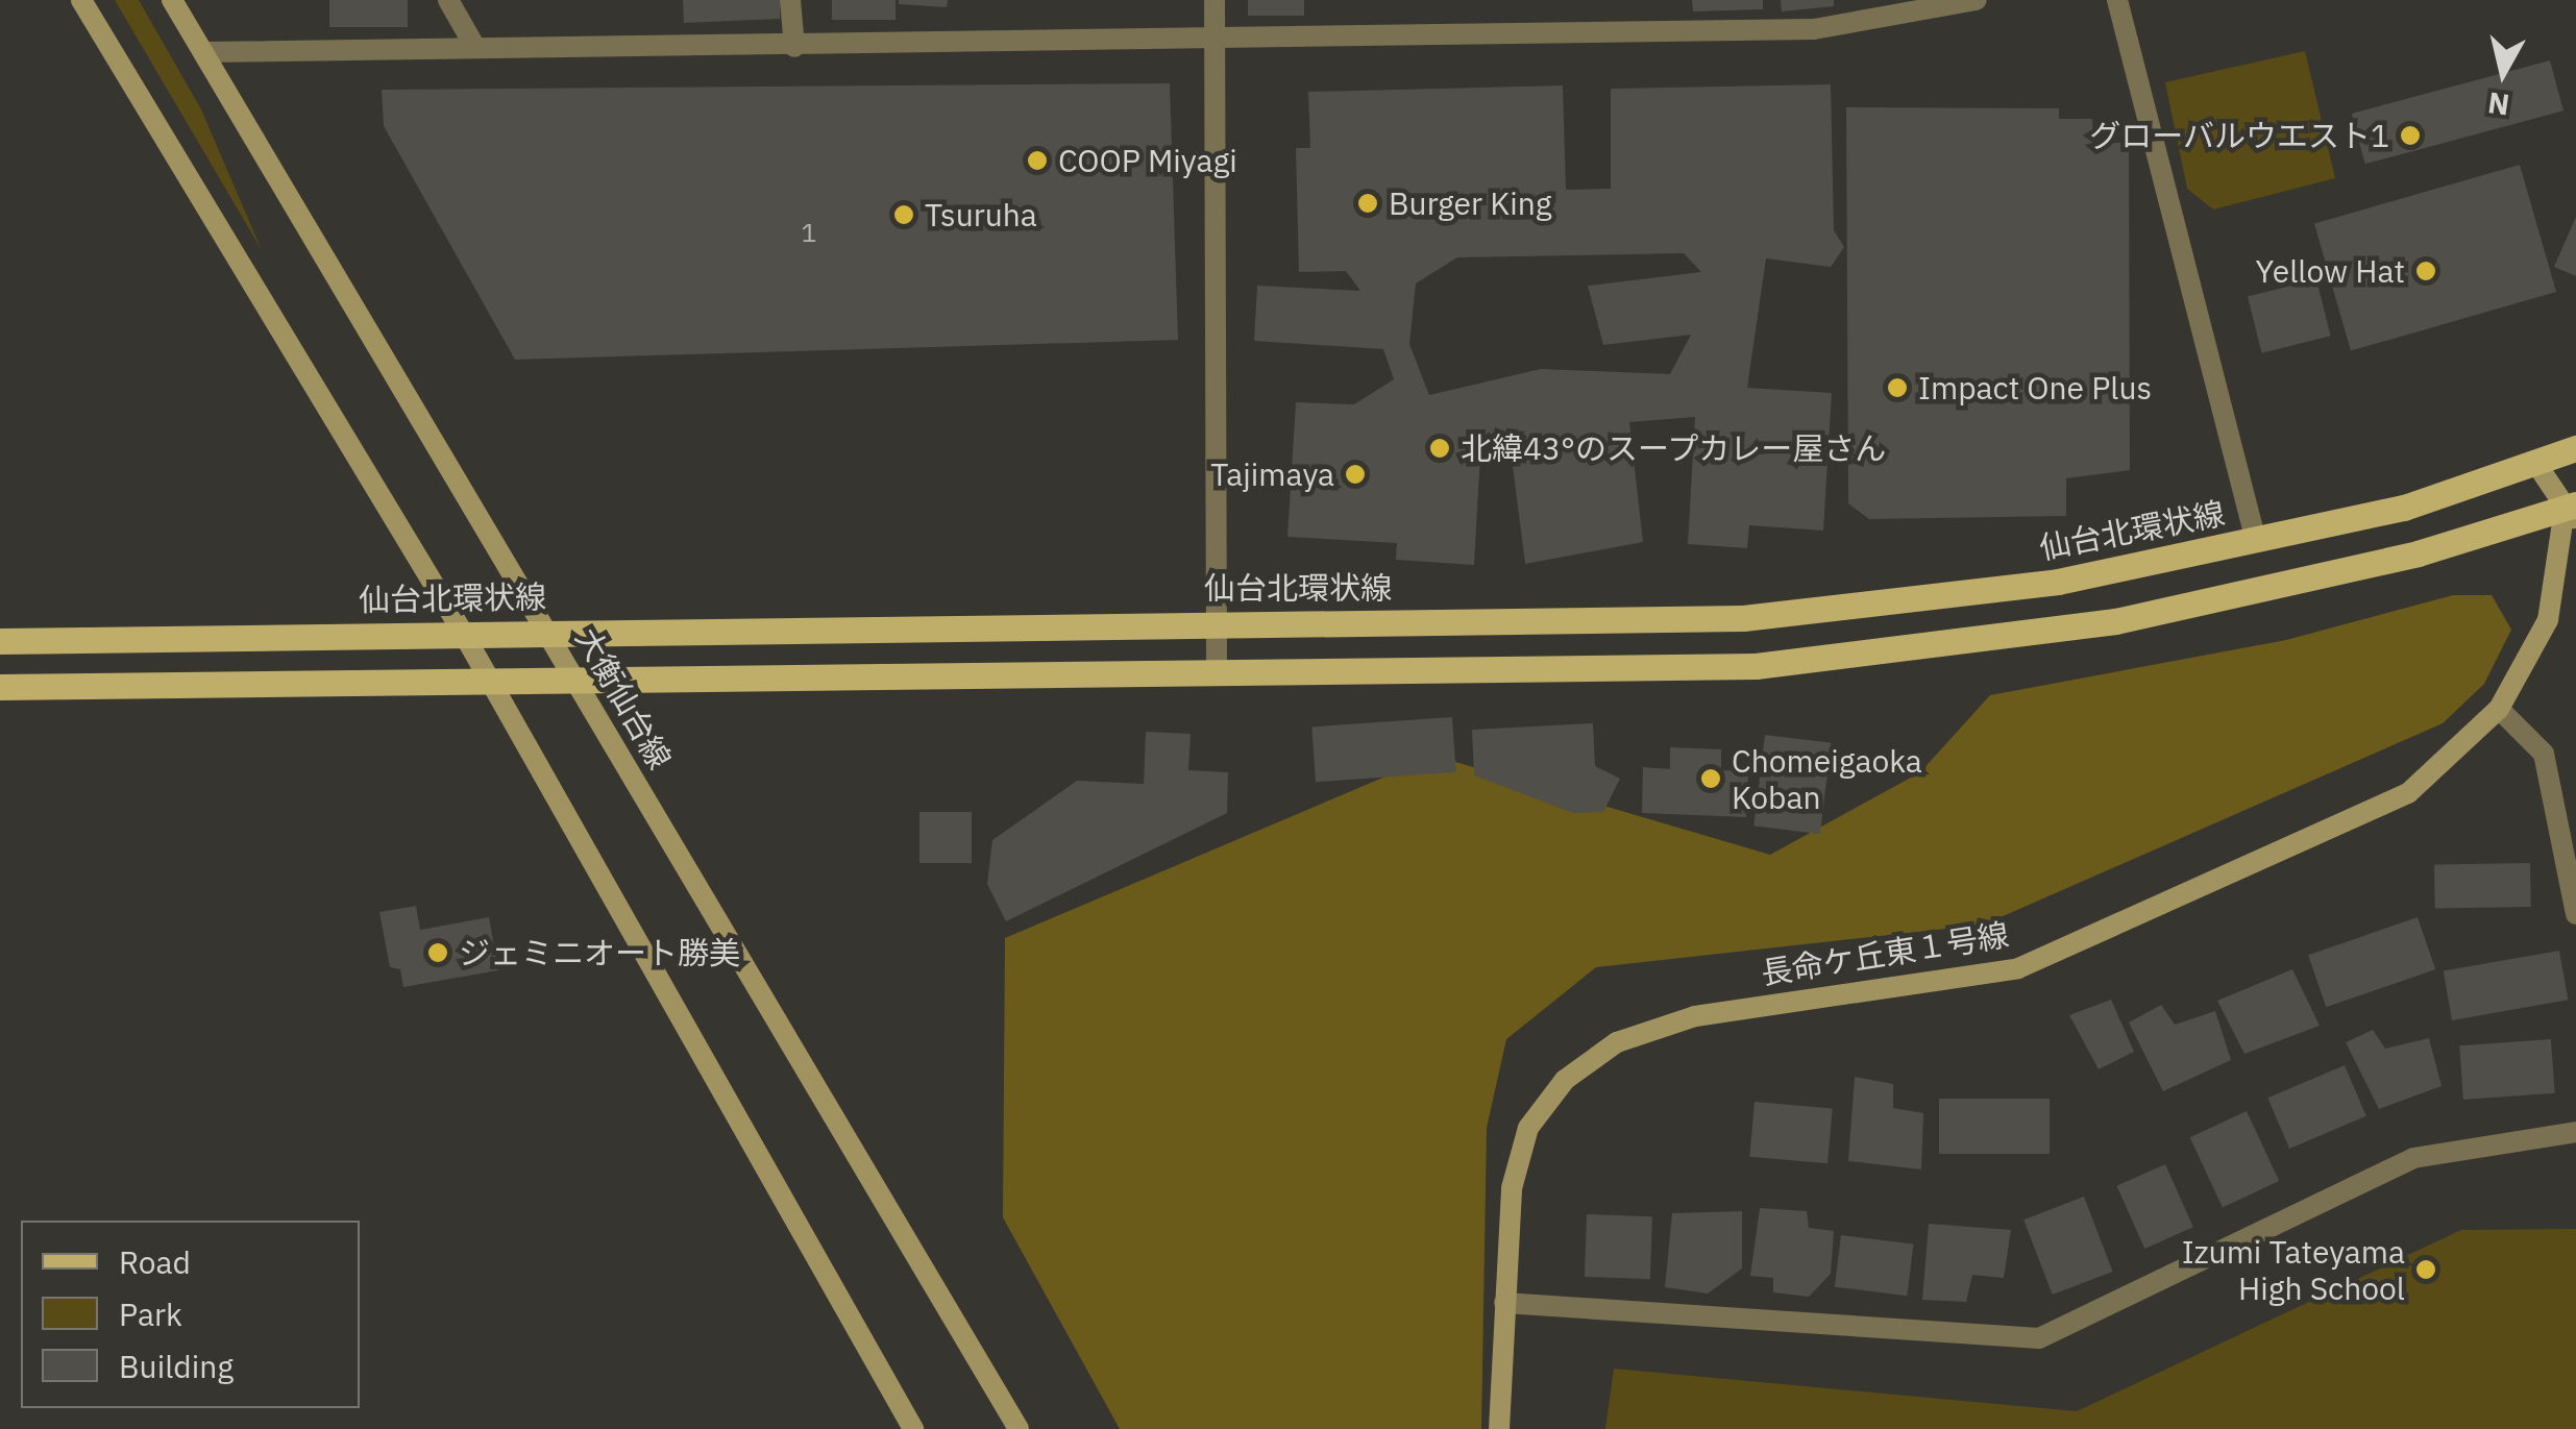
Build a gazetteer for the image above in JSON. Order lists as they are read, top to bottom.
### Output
{
  "streets": {
    "main road": ["仙台北環状線", "大衡仙台線", "長命ケ丘東１号線"]
  },
  "crossings": [
    ["仙台北環状線", "大衡仙台線"]
  ],
  "places": [
    "グローバルウエスト1",
    "COOP Miyagi",
    "Burger King",
    "Tsuruha",
    "Yellow Hat",
    "Impact One Plus",
    "北緯43°のスープカレー屋さん",
    "Tajimaya",
    "Chomeigaoka Koban",
    "ジェミニオート勝美",
    "Izumi Tateyama High School"
  ],
  "house_numbers": ["1"],
  "legend": ["Road", "Park", "Building"],
  "north": "bottom"
}
